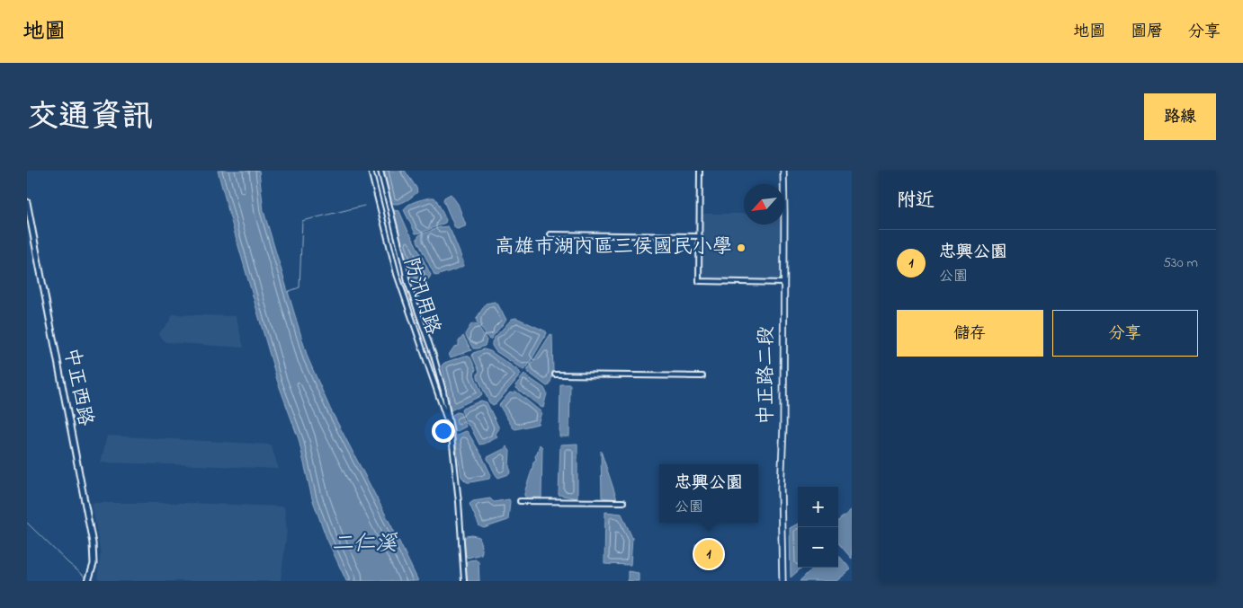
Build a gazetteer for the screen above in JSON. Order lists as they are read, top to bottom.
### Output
{
  "streets": {
    "main road": ["中正路二段"],
    "street": ["防汛用路", "中正西路"]
  },
  "water": ["二仁溪"],
  "places": ["高雄市湖內區三侯國民小學"],
  "north": "bottom left",
  "page": {
    "header": "地圖",
    "nav": ["地圖", "圖層", "分享"],
    "title": "交通資訊",
    "buttons": [
      "路線",
      ["儲存", "分享"]
    ],
    "heading": "附近",
    "list": [
      {
        "mark": "1",
        "name": "忠興公園",
        "note": "公園",
        "value": "530 m"
      }
    ],
    "popup": ["忠興公園", "公園"],
    "map_buttons": ["+", "−"],
    "pins": "1"
  }
}
